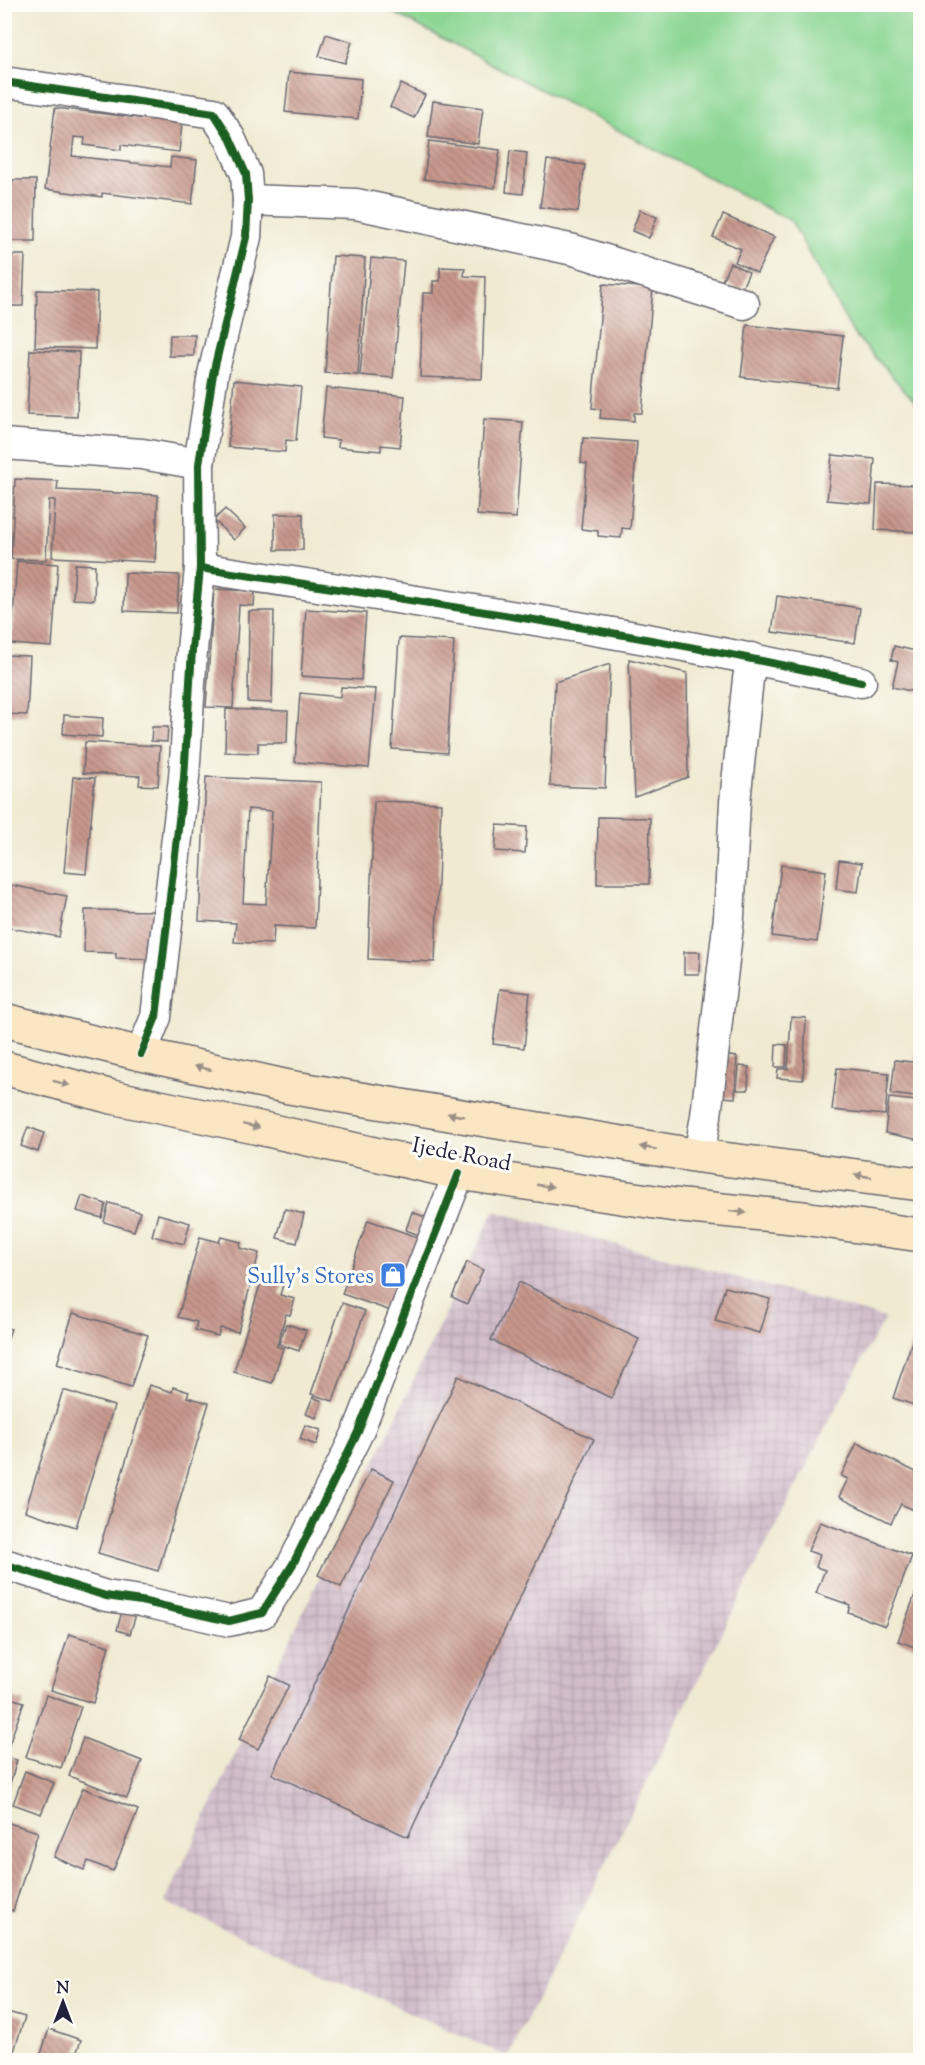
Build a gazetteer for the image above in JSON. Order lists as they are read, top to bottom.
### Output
{
  "streets": {
    "main road": ["Ijede Road"]
  },
  "places": {
    "shop": ["Sully's Stores"]
  },
  "north": "top"
}
